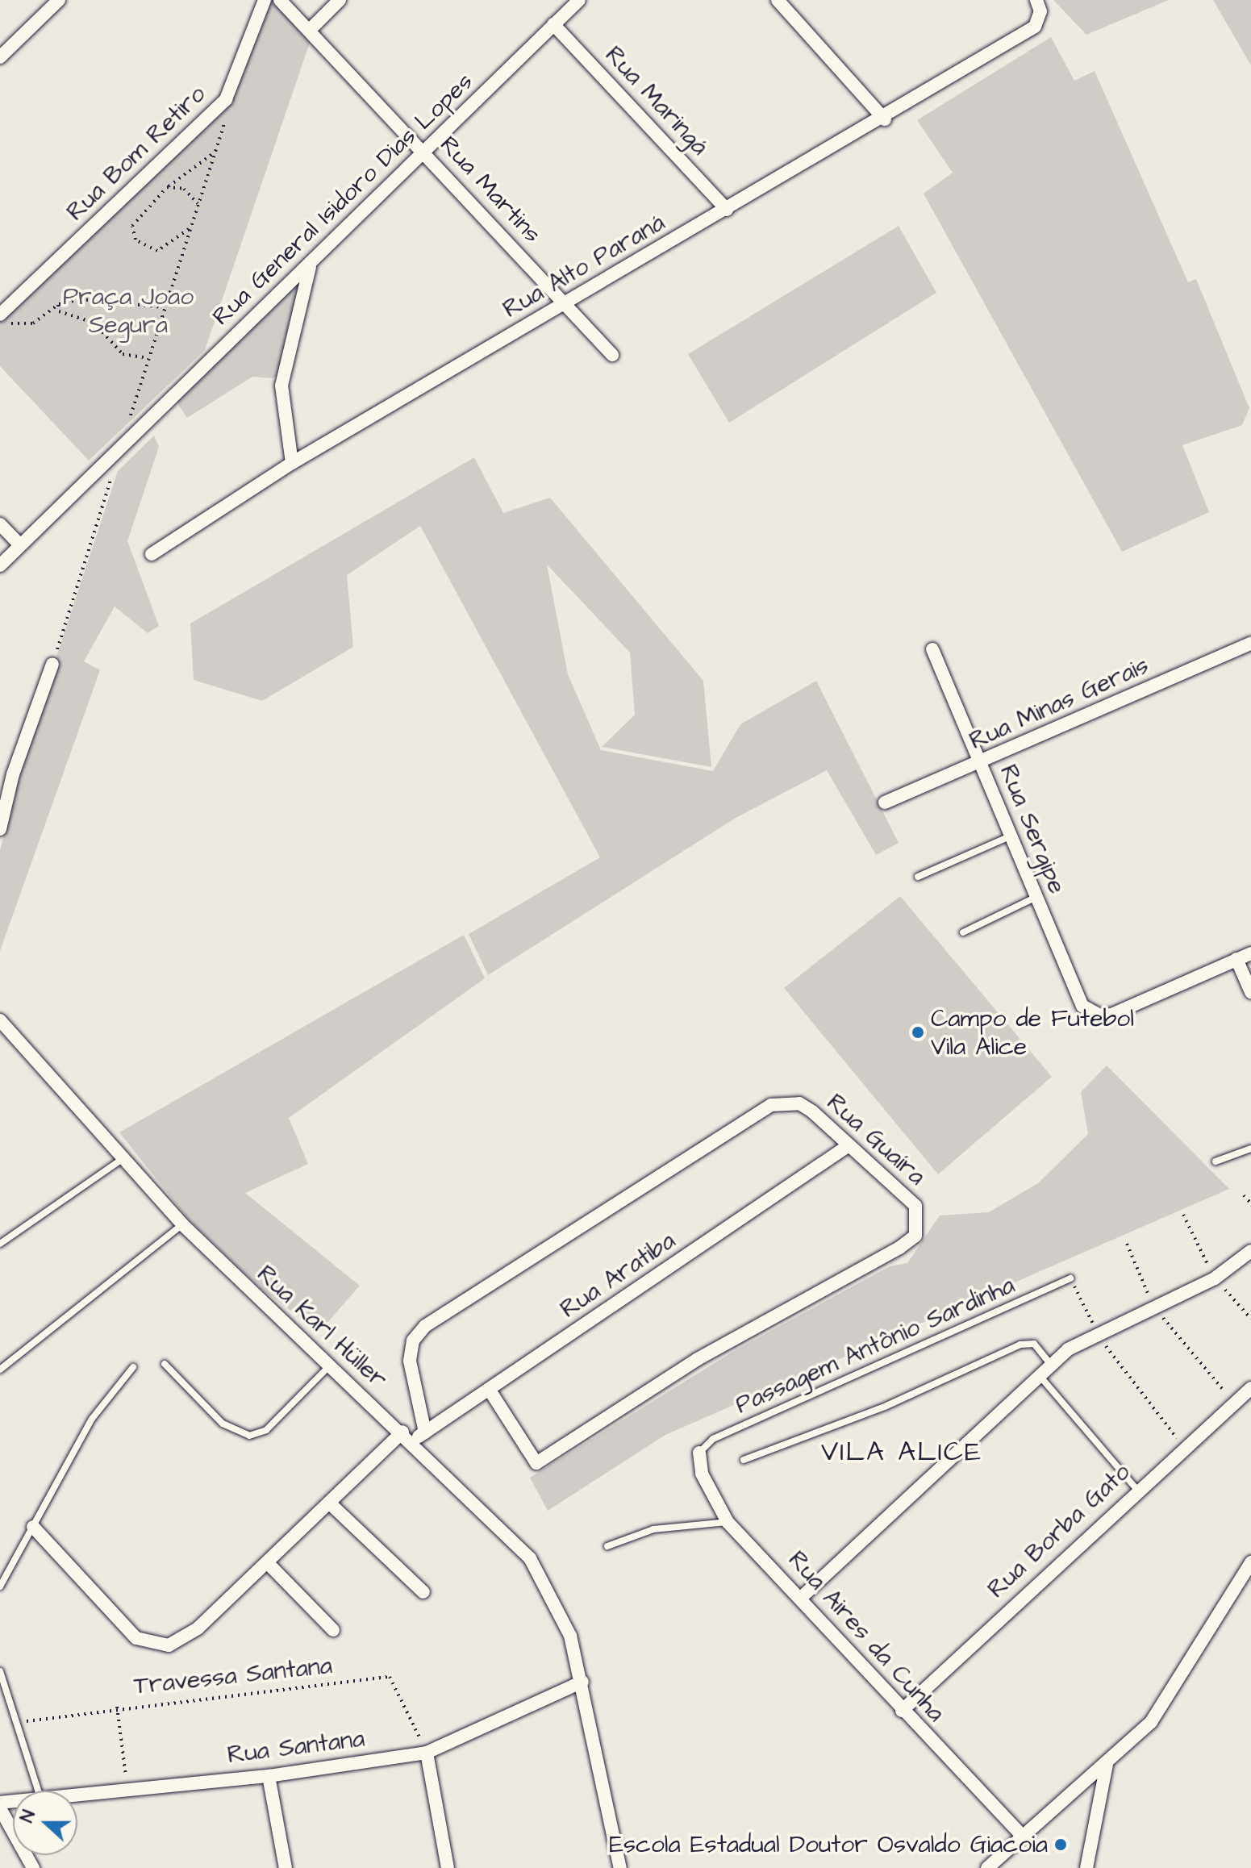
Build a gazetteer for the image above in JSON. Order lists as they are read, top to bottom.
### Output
{
  "streets": {
    "street": [
      "Rua Maringá",
      "Rua Bom Retiro",
      "Rua Martins",
      "Rua General Isidoro Dias Lopes",
      "Rua Alto Paraná",
      "Rua Minas Gerais",
      "Rua Sergipe",
      "Rua Guaíra",
      "Rua Aratiba",
      "Rua Karl Hüller",
      "Rua Borba Gato",
      "Rua Aires da Cunha",
      "Rua Santana"
    ],
    "lane": ["Passagem Antônio Sardinha"],
    "path": ["Travessa Santana"]
  },
  "crossings": [
    ["Rua Maringá", "Rua General Isidoro Dias Lopes"],
    ["Rua Maringá", "Rua Alto Paraná"],
    ["Rua Martins", "Rua General Isidoro Dias Lopes"],
    ["Rua Martins", "Rua Alto Paraná"],
    ["Rua Minas Gerais", "Rua Sergipe"],
    ["Rua Guaíra", "Rua Aratiba"],
    ["Rua Aratiba", "Rua Karl Hüller"],
    ["Rua Karl Hüller", "Rua Santana"],
    ["Passagem Antônio Sardinha", "Rua Aires da Cunha"],
    ["Rua Borba Gato", "Rua Aires da Cunha"],
    ["Travessa Santana", "Rua Santana"]
  ],
  "districts": ["VILA ALICE"],
  "parks": ["Praça Joao Segura"],
  "places": ["Campo de Futebol Vila Alice", "Escola Estadual Doutor Osvaldo Giacoia"],
  "north": "left"
}
